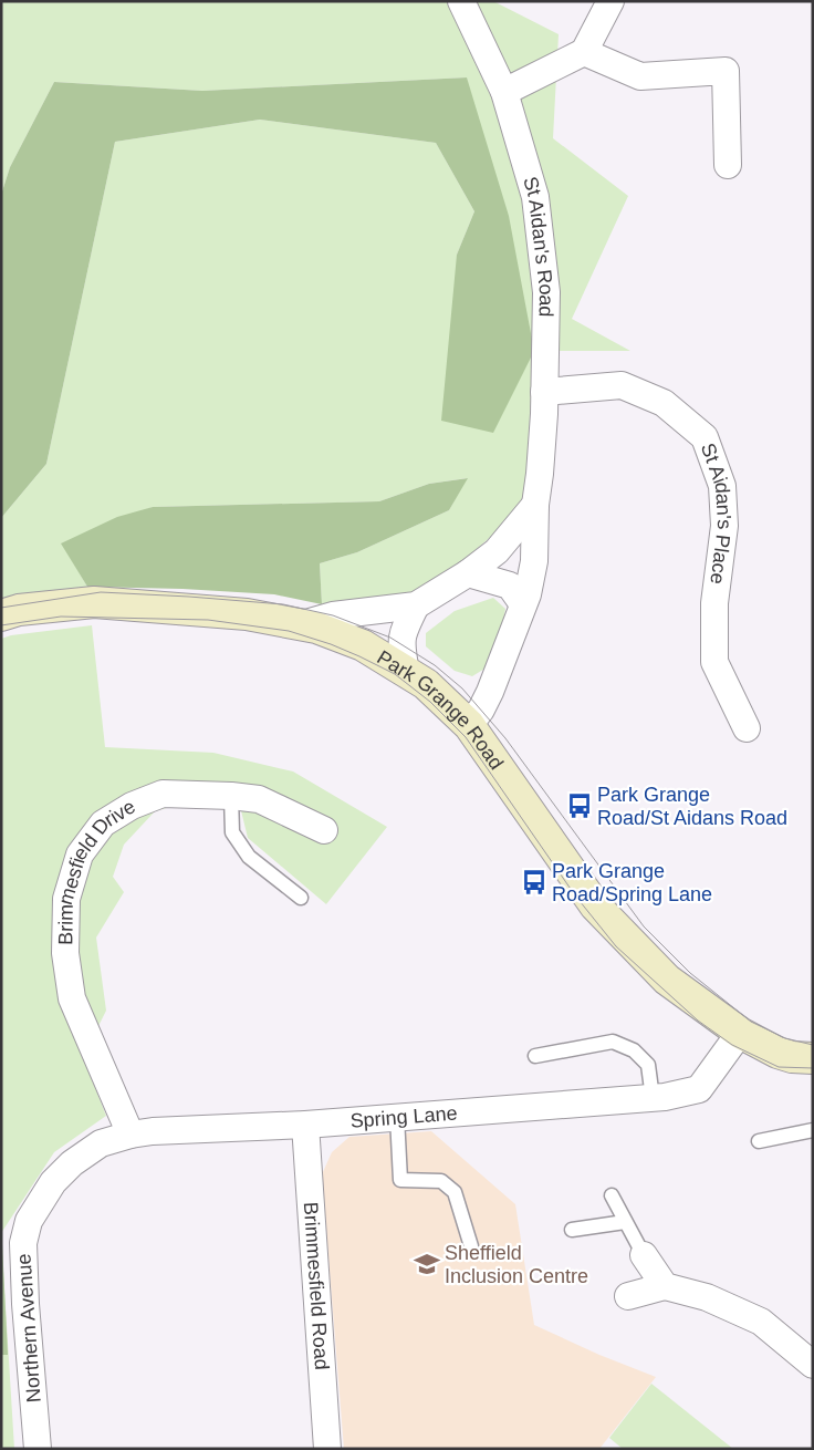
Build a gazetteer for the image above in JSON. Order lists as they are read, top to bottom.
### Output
{
  "streets": {
    "street": [
      "St Aidan's Road",
      "St Aidan's Place",
      "Park Grange Road",
      "Brimmesfield Drive",
      "Spring Lane",
      "Brimmesfield Road",
      "Northern Avenue"
    ]
  },
  "crossings": [
    ["St Aidan's Road", "St Aidan's Place"],
    ["St Aidan's Road", "Park Grange Road"],
    ["Park Grange Road", "Spring Lane"],
    ["Brimmesfield Drive", "Spring Lane"],
    ["Spring Lane", "Brimmesfield Road"],
    ["Spring Lane", "Northern Avenue"]
  ],
  "places": {
    "bus stop": ["Park Grange Road/St Aidans Road", "Park Grange Road/Spring Lane"],
    "school or university": ["Sheffield Inclusion Centre"]
  }
}
